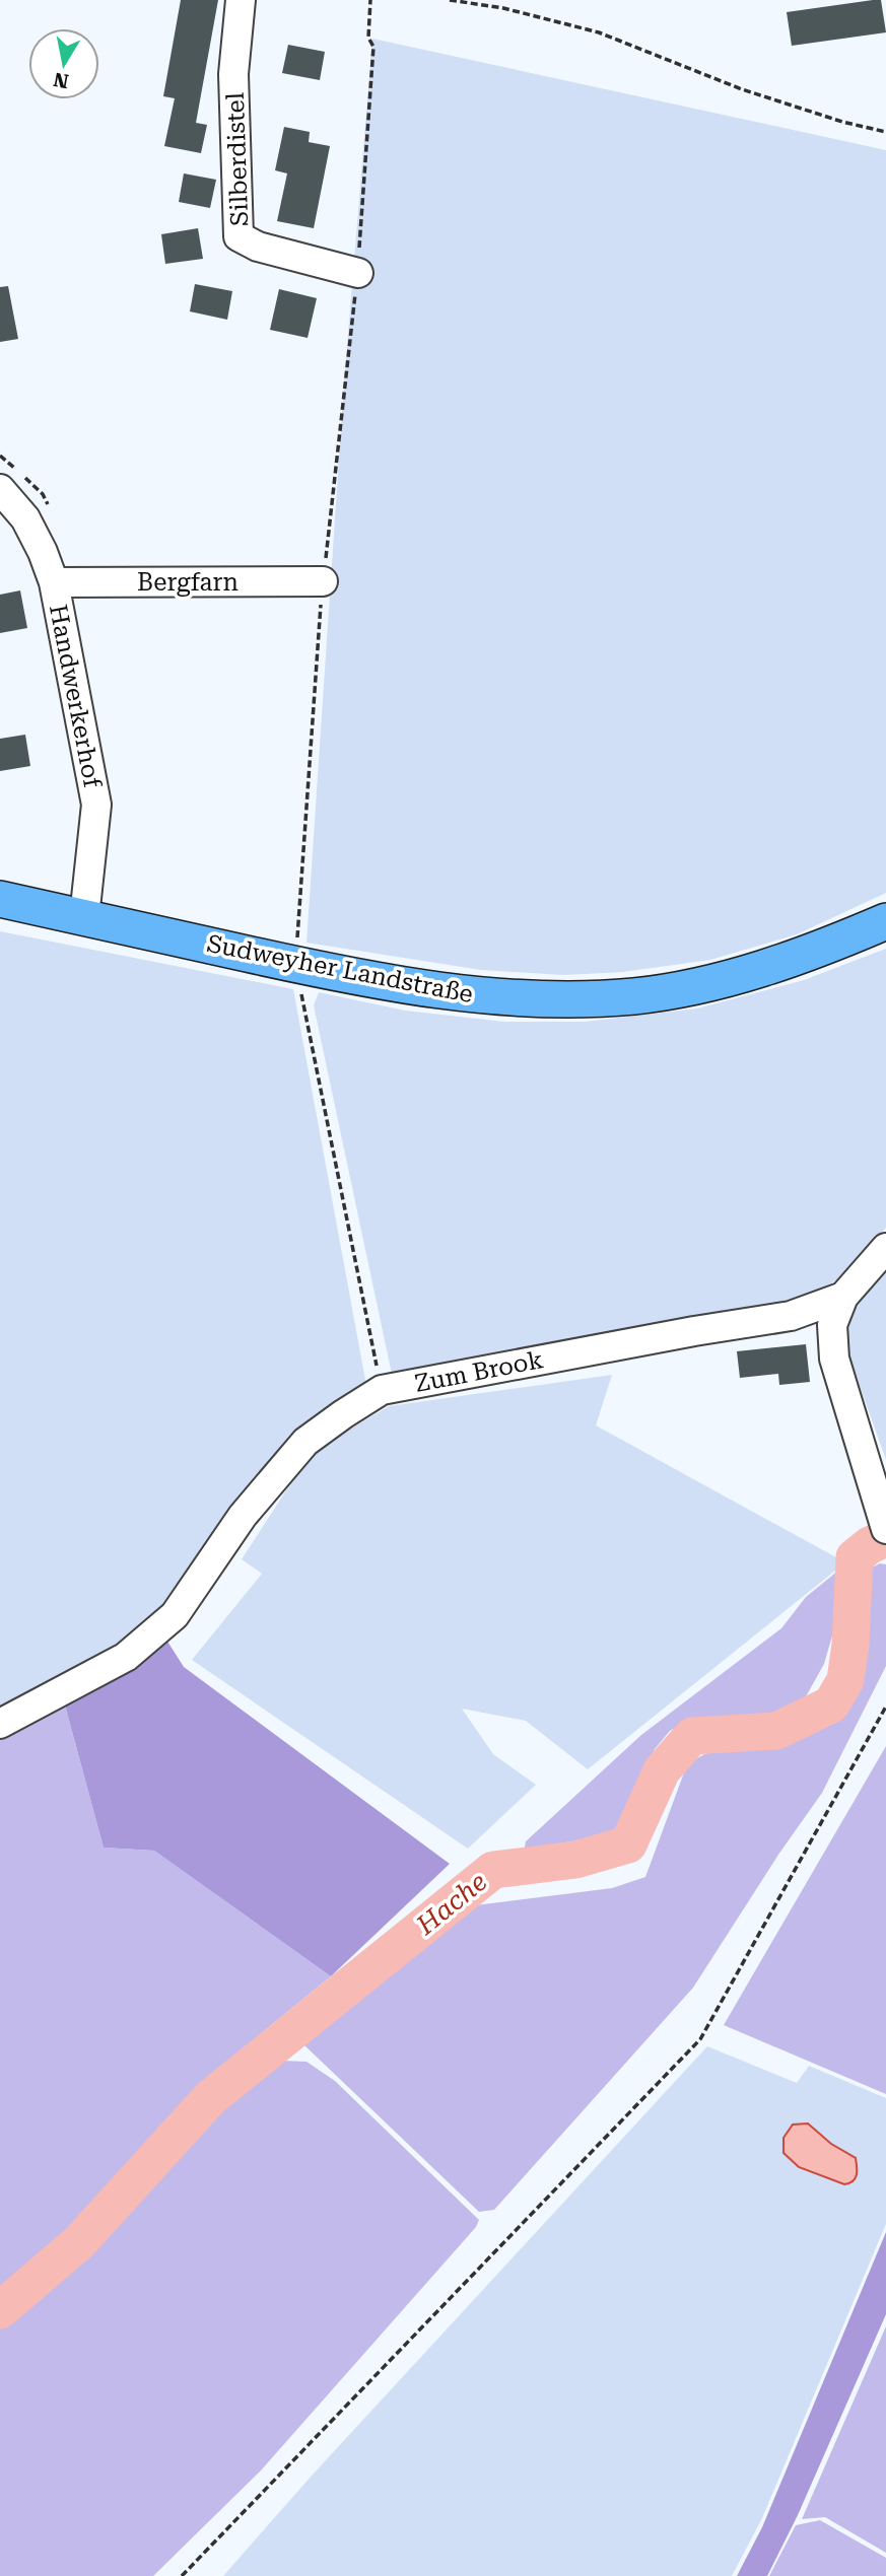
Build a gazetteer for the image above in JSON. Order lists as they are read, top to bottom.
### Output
{
  "streets": {
    "main road": ["Sudweyher Landstraße"],
    "street": [
      "Silberdistel",
      "Bergfarn",
      "Handwerkerhof",
      "Zum Brook"
    ]
  },
  "crossings": [
    ["Bergfarn", "Handwerkerhof"],
    ["Handwerkerhof", "Sudweyher Landstraße"]
  ],
  "water": ["Hache"],
  "north": "bottom"
}
